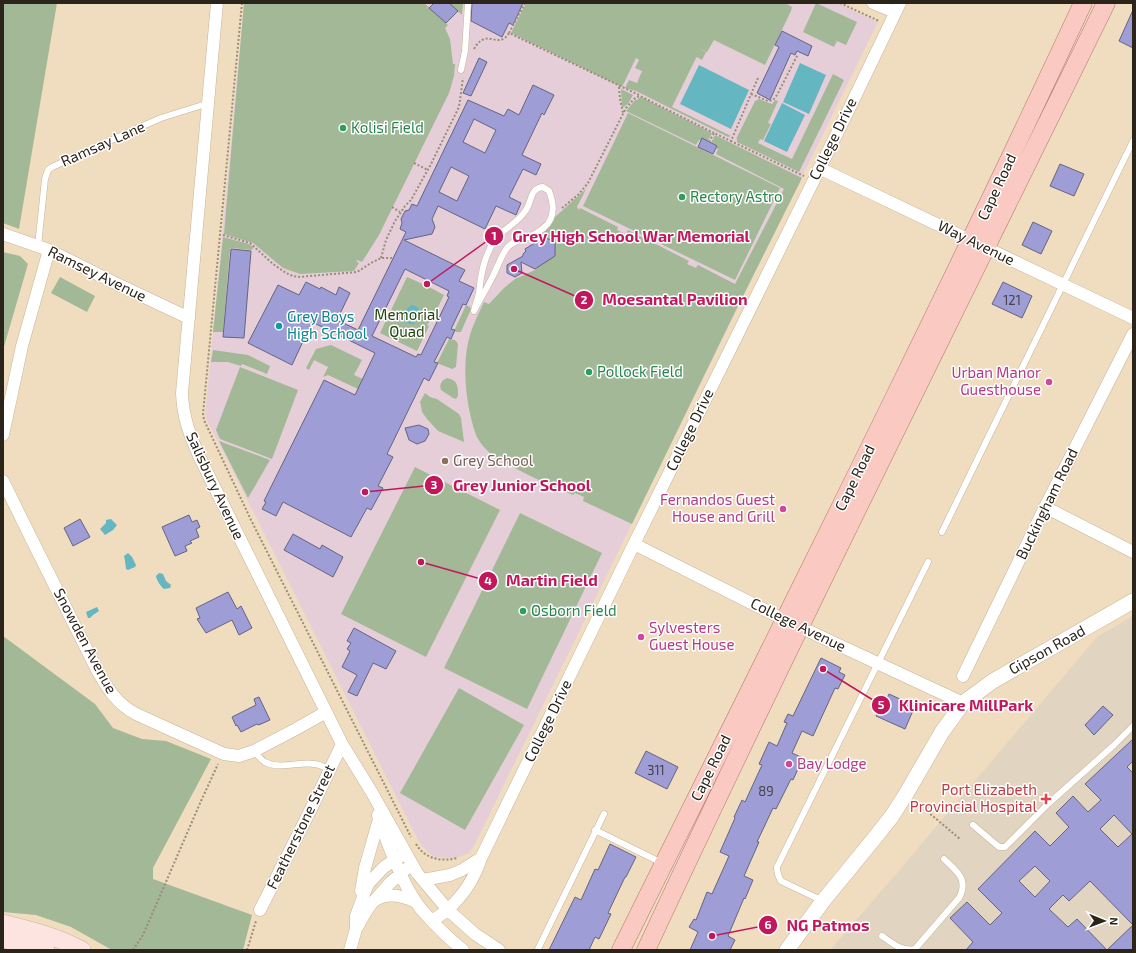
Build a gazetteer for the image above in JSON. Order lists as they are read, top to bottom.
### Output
{
  "streets": {
    "main road": ["Cape Road"],
    "street": [
      "College Drive",
      "Way Avenue",
      "Ramsey Avenue",
      "Salisbury Avenue",
      "Buckingham Road",
      "College Avenue",
      "Snowden Avenue",
      "Gipson Road",
      "Featherstone Street"
    ],
    "lane": ["Ramsay Lane"]
  },
  "crossings": [
    ["College Drive", "Way Avenue"],
    ["College Drive", "Salisbury Avenue"],
    ["College Drive", "College Avenue"],
    ["Ramsay Lane", "Ramsey Avenue"],
    ["Ramsay Lane", "Salisbury Avenue"],
    ["Cape Road", "Way Avenue"],
    ["Cape Road", "College Avenue"],
    ["Ramsey Avenue", "Salisbury Avenue"],
    ["Salisbury Avenue", "Snowden Avenue"],
    ["Salisbury Avenue", "Featherstone Street"],
    ["College Avenue", "Gipson Road"]
  ],
  "parks": ["Memorial Quad"],
  "places": {
    "other": [
      "Kolisi Field",
      "Rectory Astro",
      "Moesantal Pavilion",
      "Grey High School War Memorial",
      "Grey Boys High School",
      "Pollock Field",
      "Urban Manor Guesthouse",
      "Grey School",
      "Grey Junior School",
      "Fernandos Guest House and Grill",
      "Martin Field",
      "Osborn Field",
      "Sylvesters Guest House",
      "Klinicare MillPark",
      "Bay Lodge",
      "NG Patmos"
    ],
    "health": ["Port Elizabeth Provincial Hospital"]
  },
  "house_numbers": ["121", "311", "89"],
  "north": "right"
}
